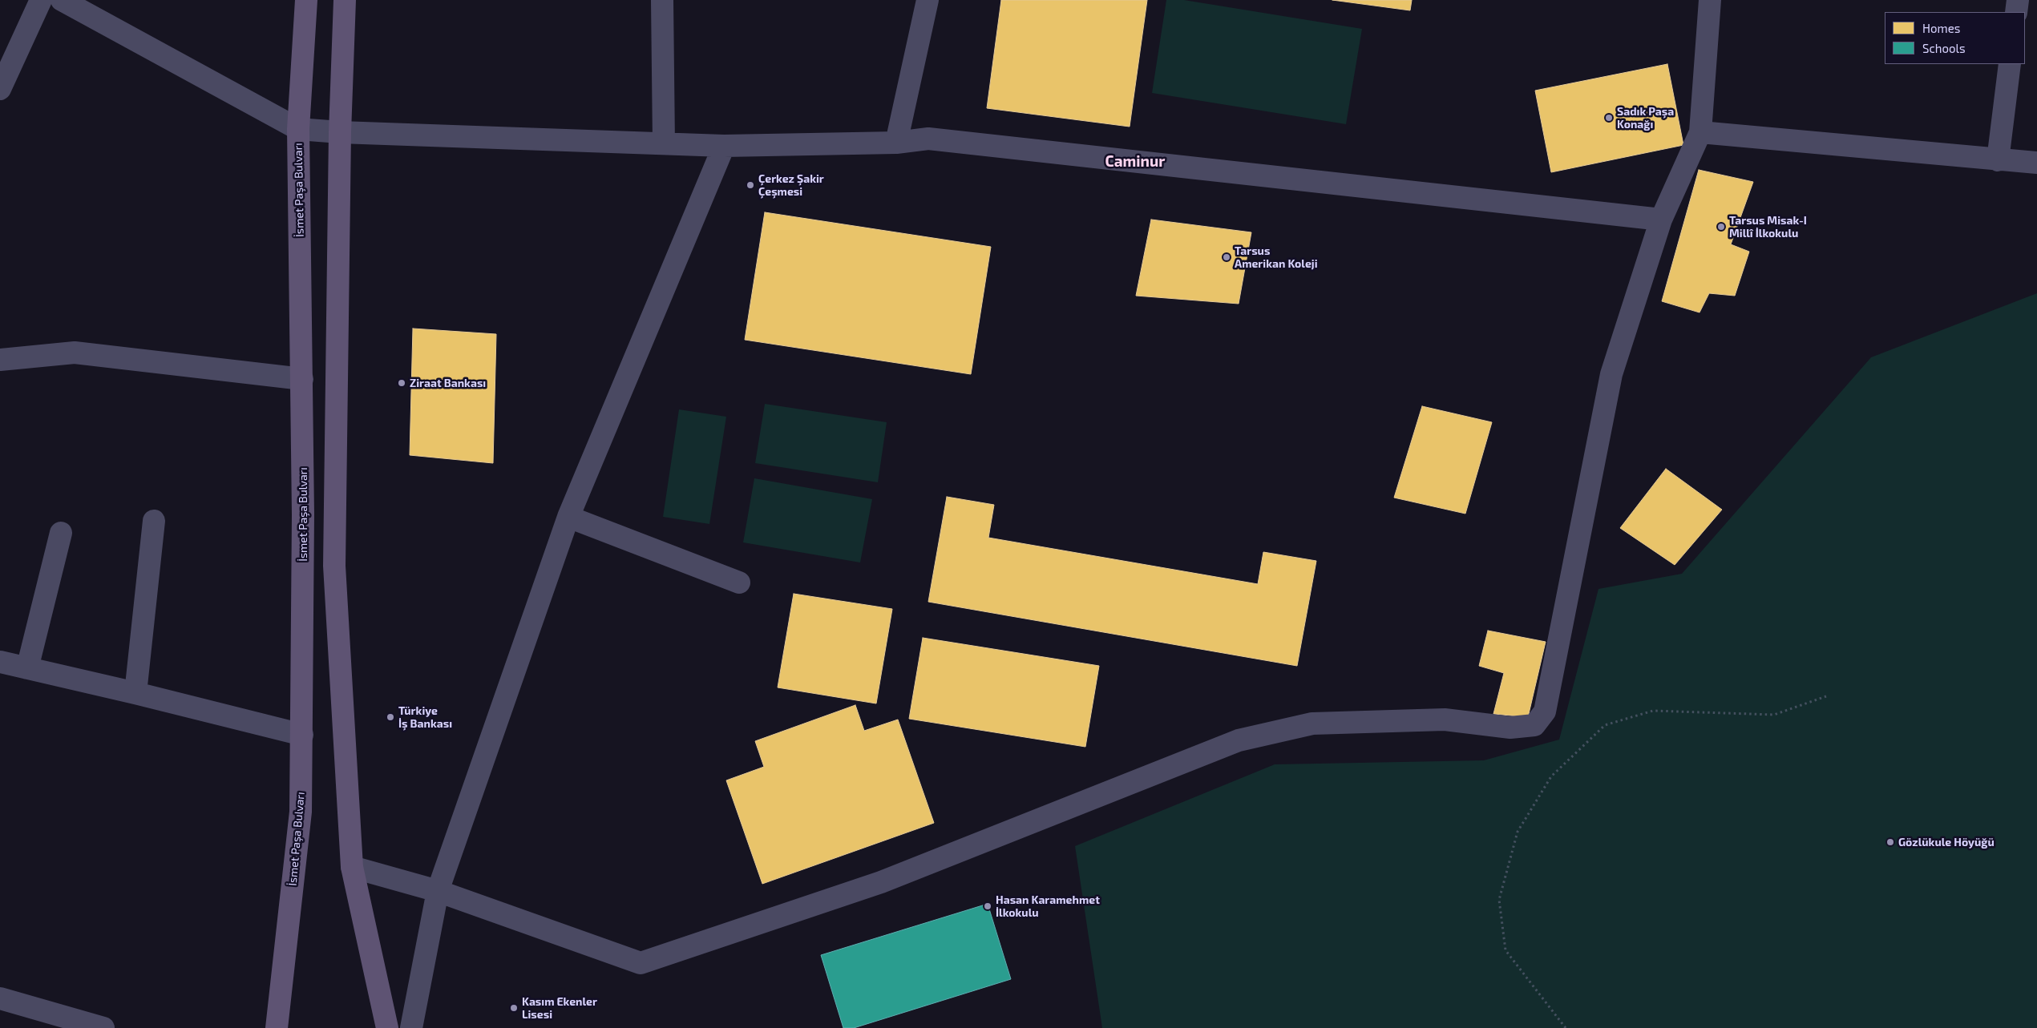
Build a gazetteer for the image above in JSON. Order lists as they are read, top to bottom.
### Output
{
  "streets": {
    "main road": ["İsmet Paşa Bulvarı"]
  },
  "districts": ["Caminur"],
  "places": [
    "Sadık Paşa Konağı",
    "Çerkez Şakir Çeşmesi",
    "Tarsus Misak-I Millî İlkokulu",
    "Tarsus Amerikan Koleji",
    "Ziraat Bankası",
    "Türkiye İş Bankası",
    "Gözlükule Höyüğü",
    "Hasan Karamehmet İlkokulu",
    "Kasım Ekenler Lisesi"
  ],
  "legend": ["Homes", "Schools"]
}
